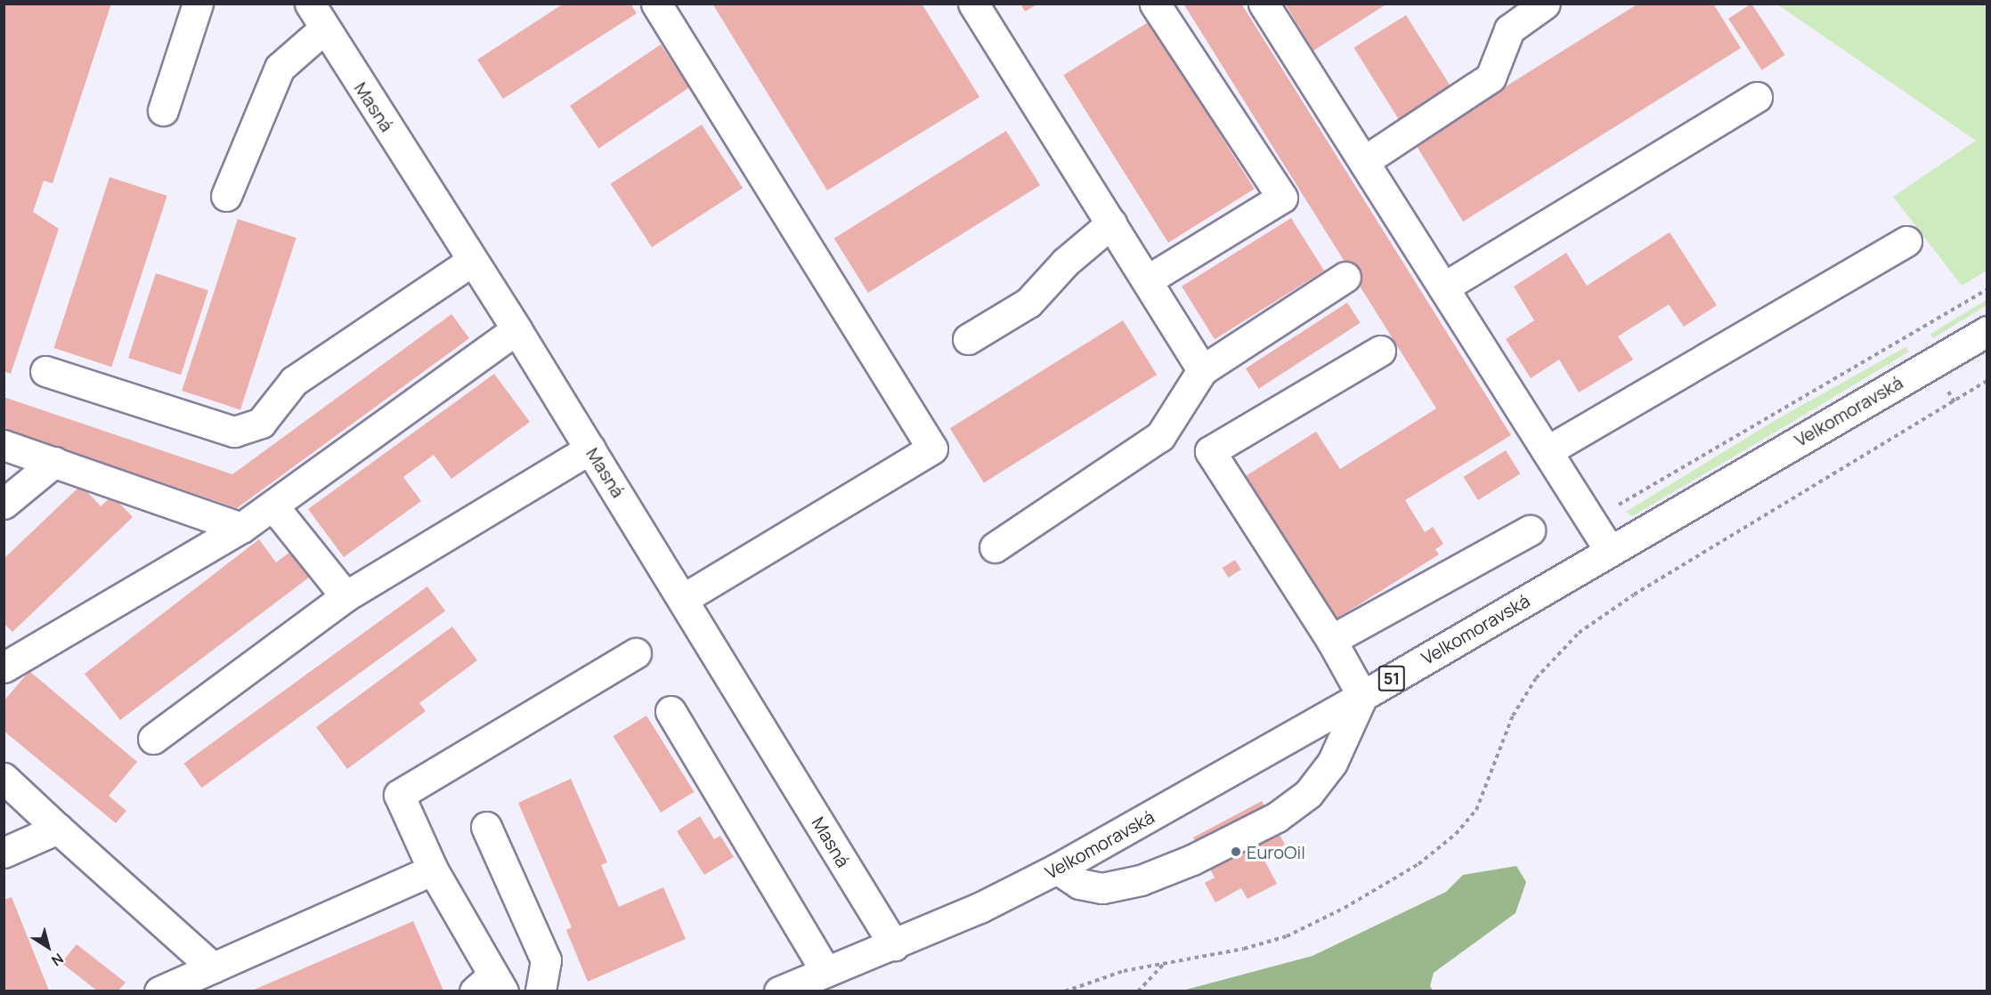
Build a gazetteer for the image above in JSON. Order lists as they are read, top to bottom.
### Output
{
  "streets": {
    "main road": ["Masná", "Velkomoravská", "51"]
  },
  "crossings": [
    ["Masná", "Velkomoravská"]
  ],
  "places": ["EuroOil"],
  "north": "bottom right"
}
